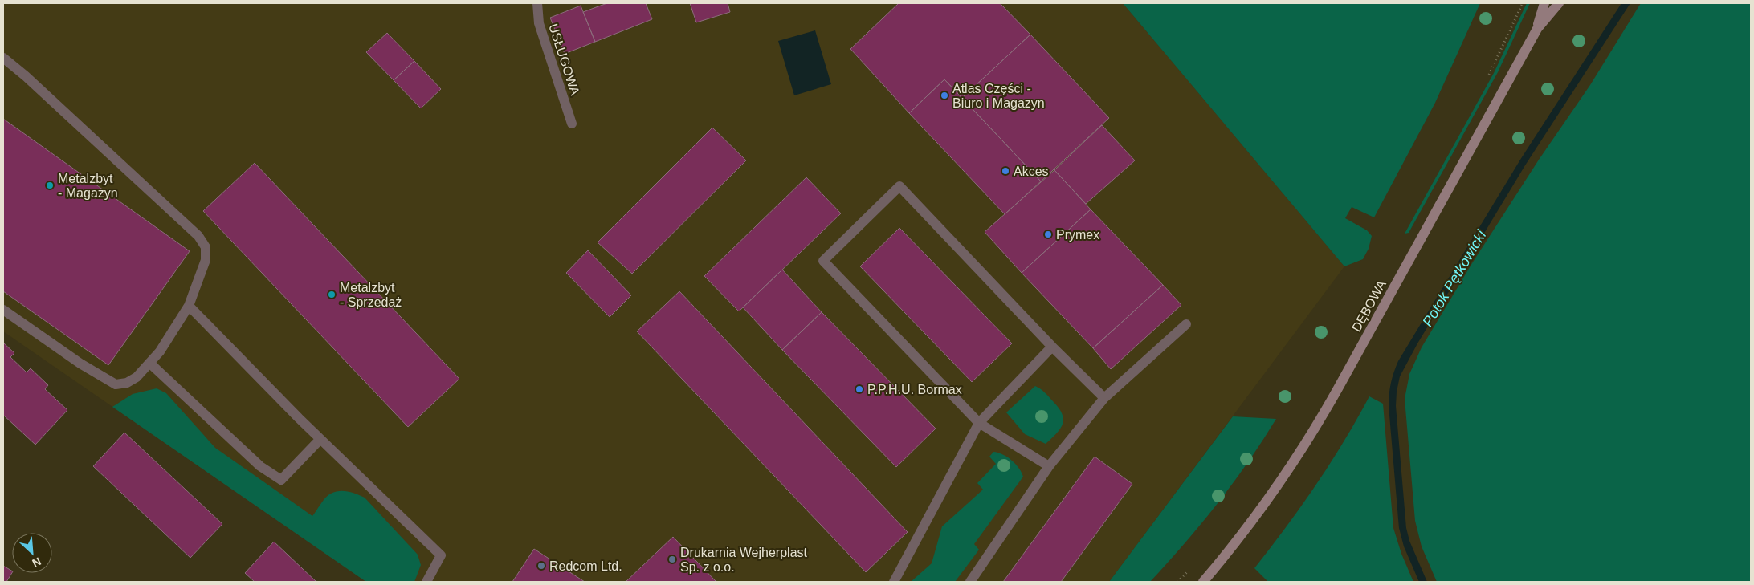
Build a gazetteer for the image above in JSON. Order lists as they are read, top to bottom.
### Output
{
  "streets": {
    "main road": ["DĘBOWA"],
    "street": ["USŁUGOWA"]
  },
  "water": ["Potok Pętkowicki"],
  "places": [
    "Atlas Części - Biuro i Magazyn",
    "Akces",
    "Metalzbyt - Magazyn",
    "Prymex",
    "Metalzbyt - Sprzedaż",
    "P.P.H.U. Bormax",
    "Drukarnia Wejherplast Sp. z o.o.",
    "Redcom Ltd."
  ],
  "north": "bottom right"
}
